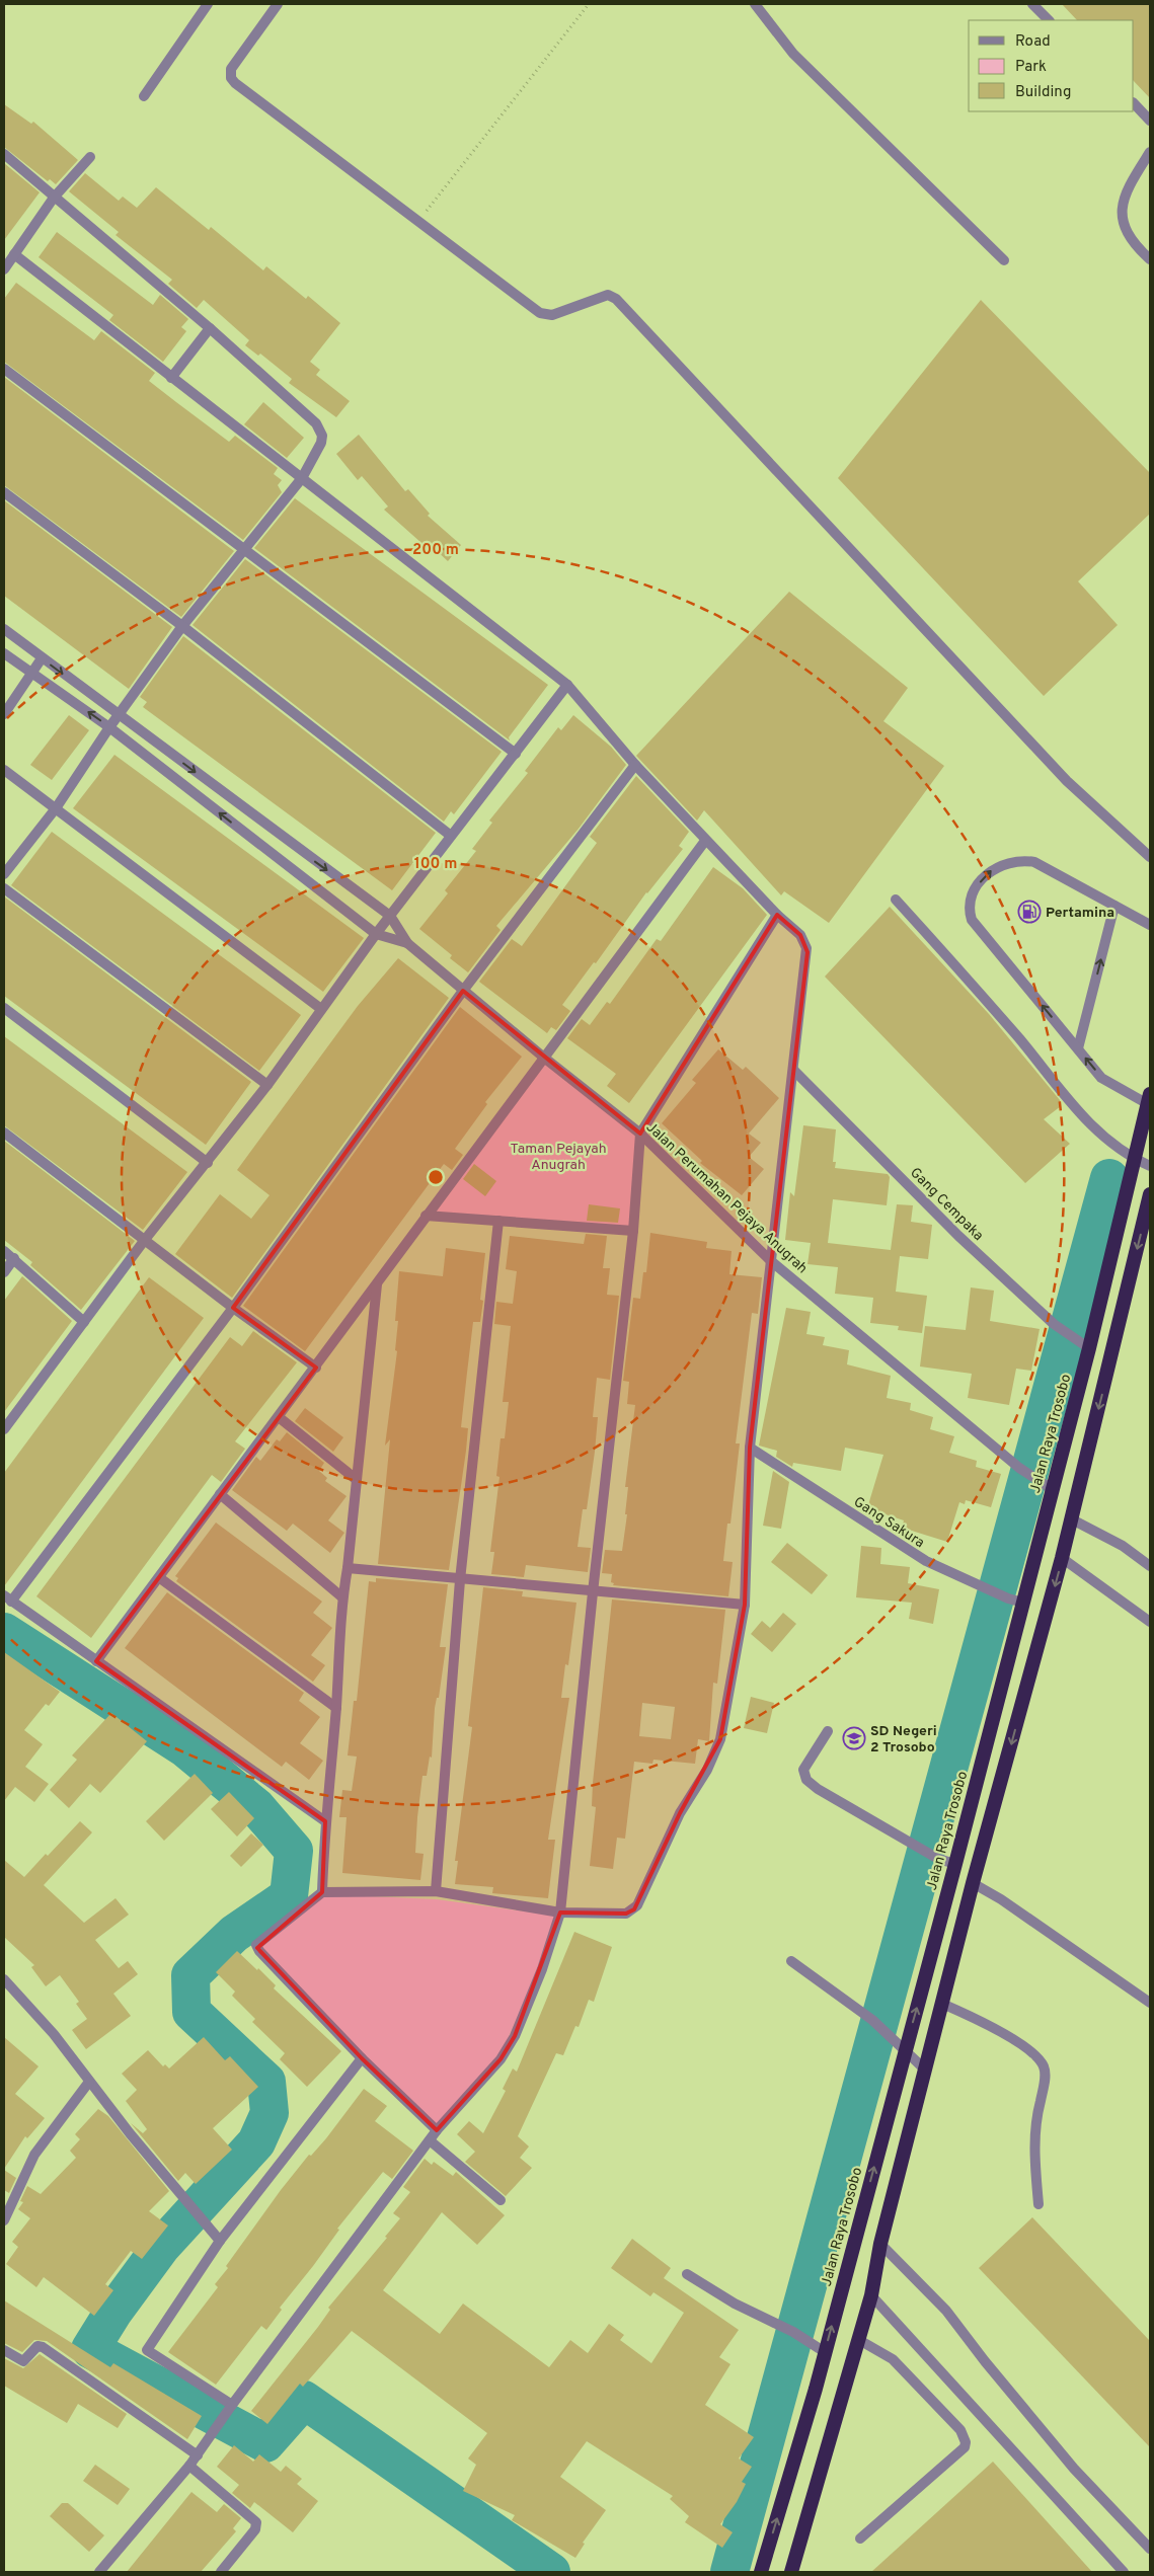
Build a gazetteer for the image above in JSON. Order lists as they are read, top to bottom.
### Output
{
  "streets": {
    "highway": ["Jalan Raya Trosobo"],
    "street": ["Jalan Perumahan Pejaya Anugrah", "Gang Cempaka", "Gang Sakura"]
  },
  "crossings": [
    ["Jalan Perumahan Pejaya Anugrah", "Jalan Raya Trosobo"],
    ["Gang Cempaka", "Jalan Raya Trosobo"],
    ["Jalan Raya Trosobo", "Gang Sakura"]
  ],
  "parks": ["Taman Pejayah Anugrah"],
  "places": {
    "fuel station": ["Pertamina"],
    "school or university": ["SD Negeri 2 Trosobo"]
  },
  "legend": ["Road", "Park", "Building"],
  "rings": ["200 m", "100 m"]
}
